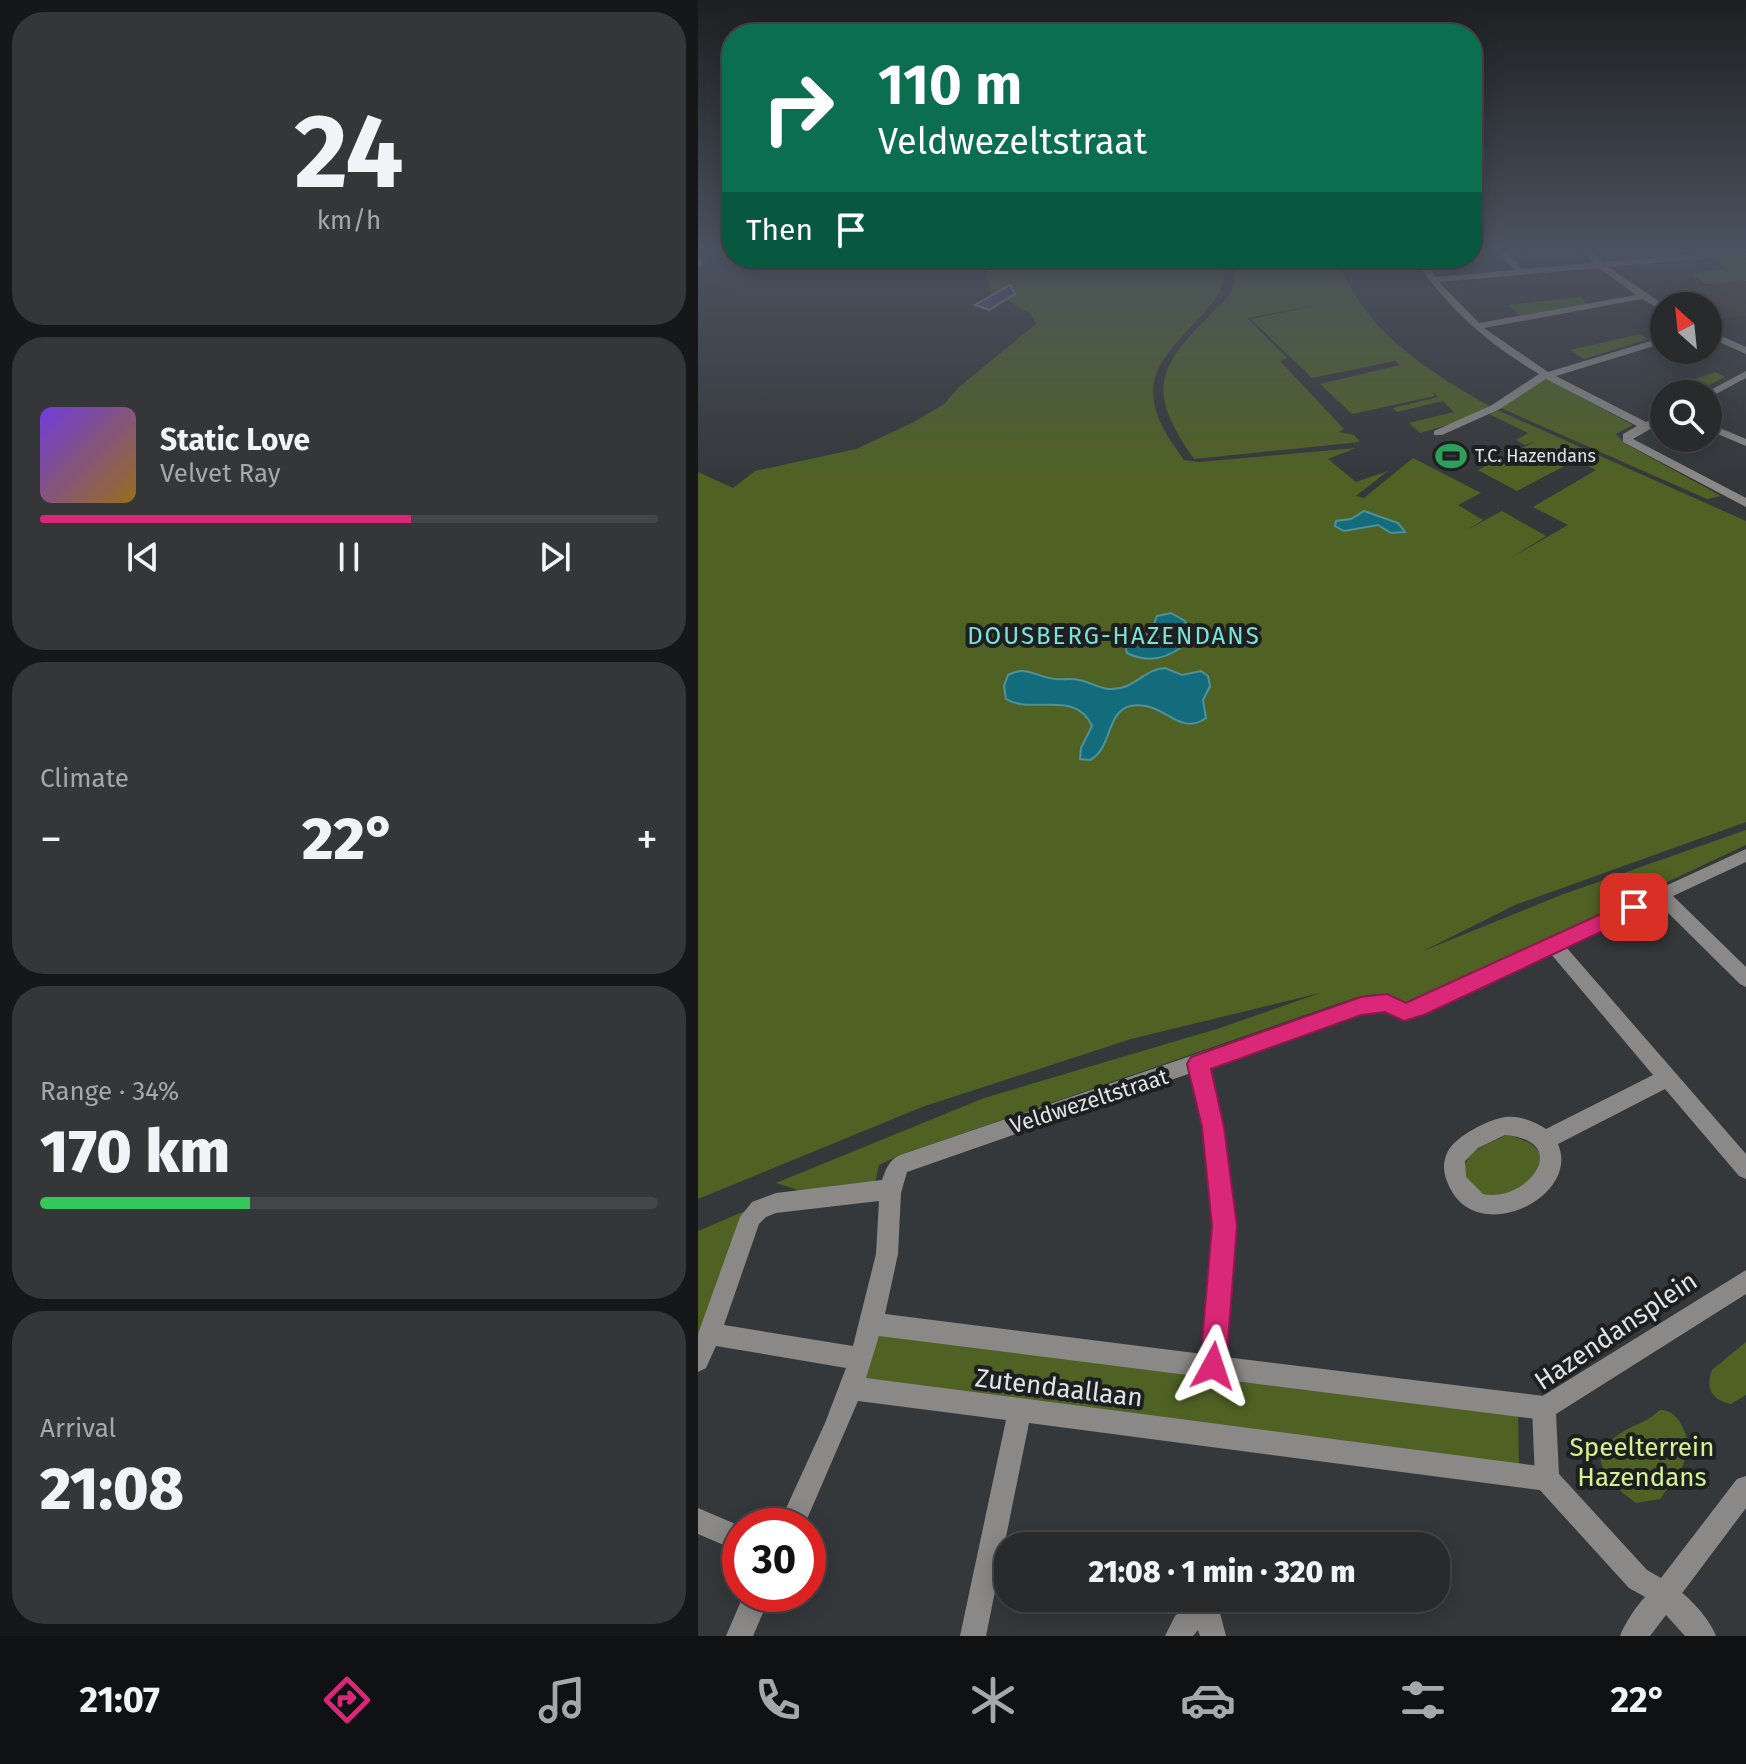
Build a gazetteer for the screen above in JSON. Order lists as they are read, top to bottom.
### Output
{
  "streets": {
    "street": ["Veldwezeltstraat", "Hazendansplein", "Zutendaallaan"]
  },
  "crossings": [
    ["Hazendansplein", "Zutendaallaan"]
  ],
  "districts": ["DOUSBERG-HAZENDANS"],
  "parks": ["Speelterrein Hazendans"],
  "places": {
    "sports": ["T.C. Hazendans"]
  },
  "north": "top left",
  "page": {
    "tile": [
      ["24", "km/h"],
      "Climate",
      ["Range · 34%", "170 km"],
      ["Arrival", "21:08"]
    ],
    "turn": ["110 m", "Veldwezeltstraat"],
    "then": "Then",
    "song": ["Static Love", "Velvet Ray"],
    "heat": ["−", "22°", "+"],
    "limit": "30",
    "trip": "21:08 · 1 min · 320 m",
    "tabs": ["21:07", "22°"]
  }
}
